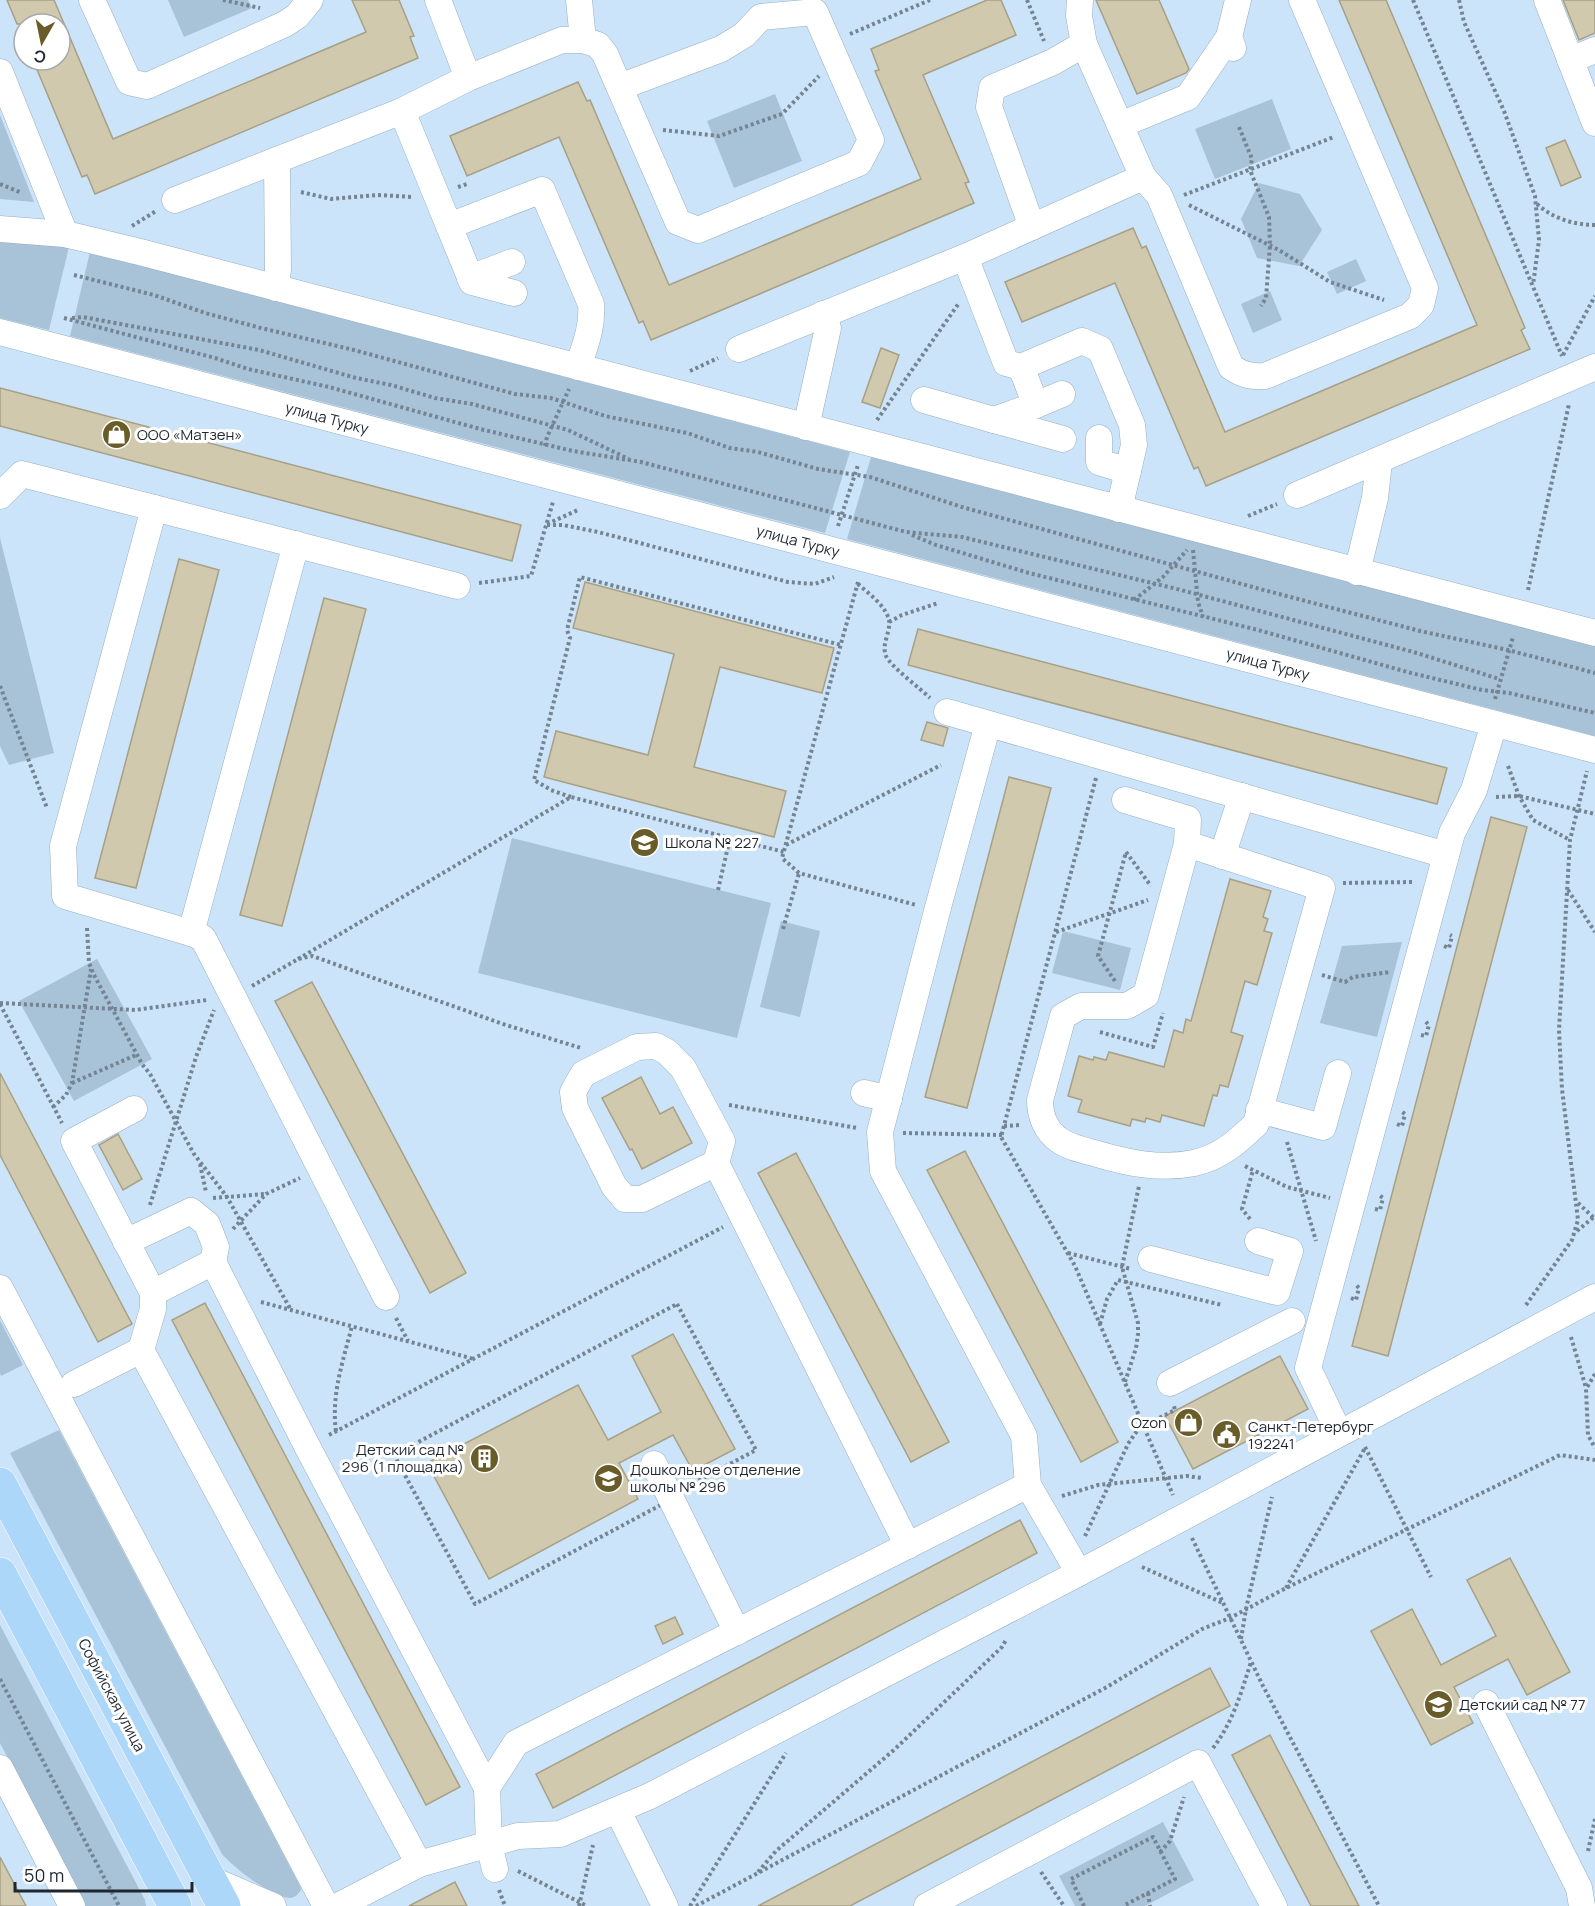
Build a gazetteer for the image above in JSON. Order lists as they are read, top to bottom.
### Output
{
  "streets": {
    "main road": ["Софийская улица"],
    "street": ["улица Турку"]
  },
  "places": {
    "shop": ["ООО «Матзен»", "Ozon"],
    "school or university": ["Школа № 227", "Дошкольное отделение школы № 296", "Детский сад № 77"],
    "public building": ["Санкт-Петербург 192241"],
    "building": ["Детский сад № 296 (1 площадка)"]
  },
  "scale_bar": "50 m",
  "north": "bottom"
}
